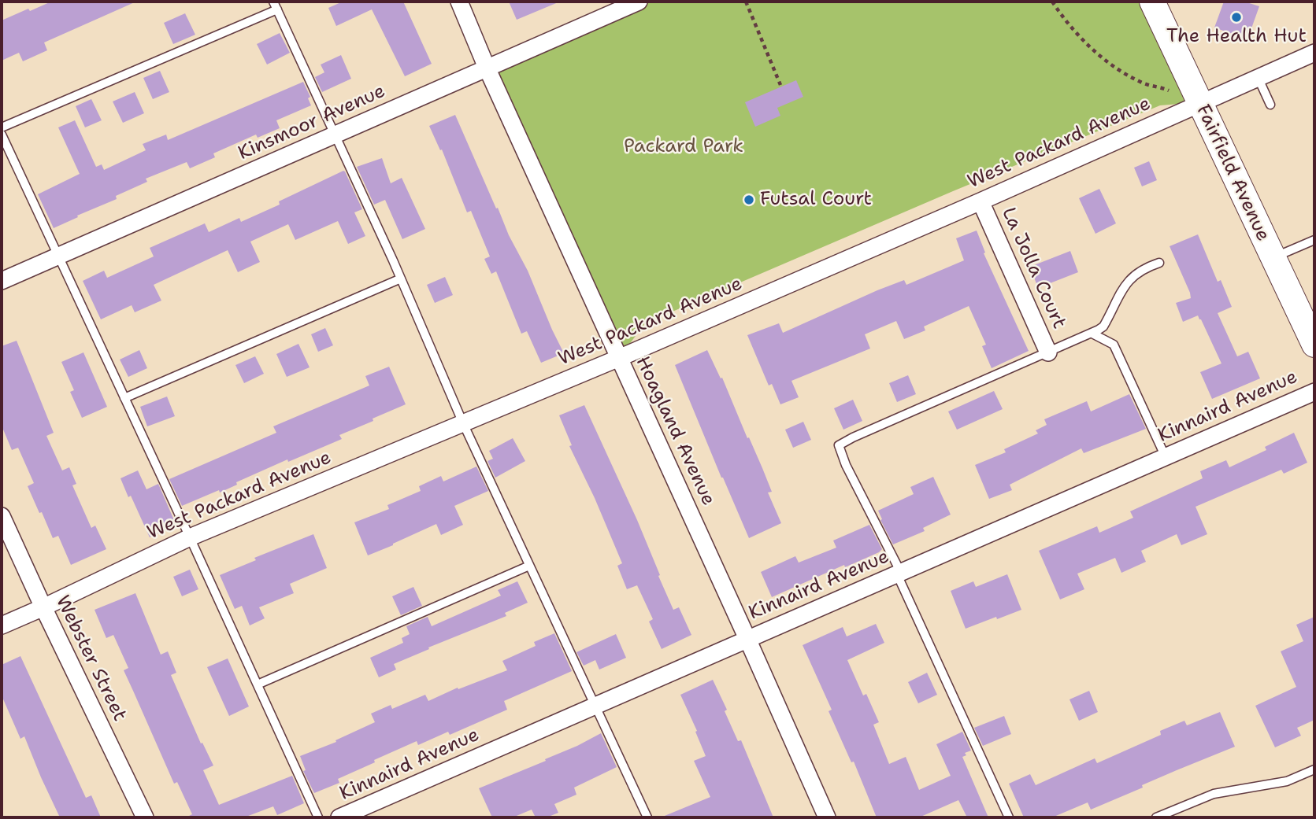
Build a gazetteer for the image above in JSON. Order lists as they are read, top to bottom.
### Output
{
  "streets": {
    "main road": ["Fairfield Avenue"],
    "street": [
      "Kinsmoor Avenue",
      "West Packard Avenue",
      "La Jolla Court",
      "Kinnaird Avenue",
      "Hoagland Avenue",
      "Webster Street"
    ]
  },
  "crossings": [
    ["Kinsmoor Avenue", "Hoagland Avenue"],
    ["West Packard Avenue", "Fairfield Avenue"],
    ["West Packard Avenue", "La Jolla Court"],
    ["West Packard Avenue", "Hoagland Avenue"],
    ["West Packard Avenue", "Webster Street"],
    ["Kinnaird Avenue", "Hoagland Avenue"]
  ],
  "parks": ["Packard Park"],
  "places": ["The Health Hut", "Futsal Court"]
}
